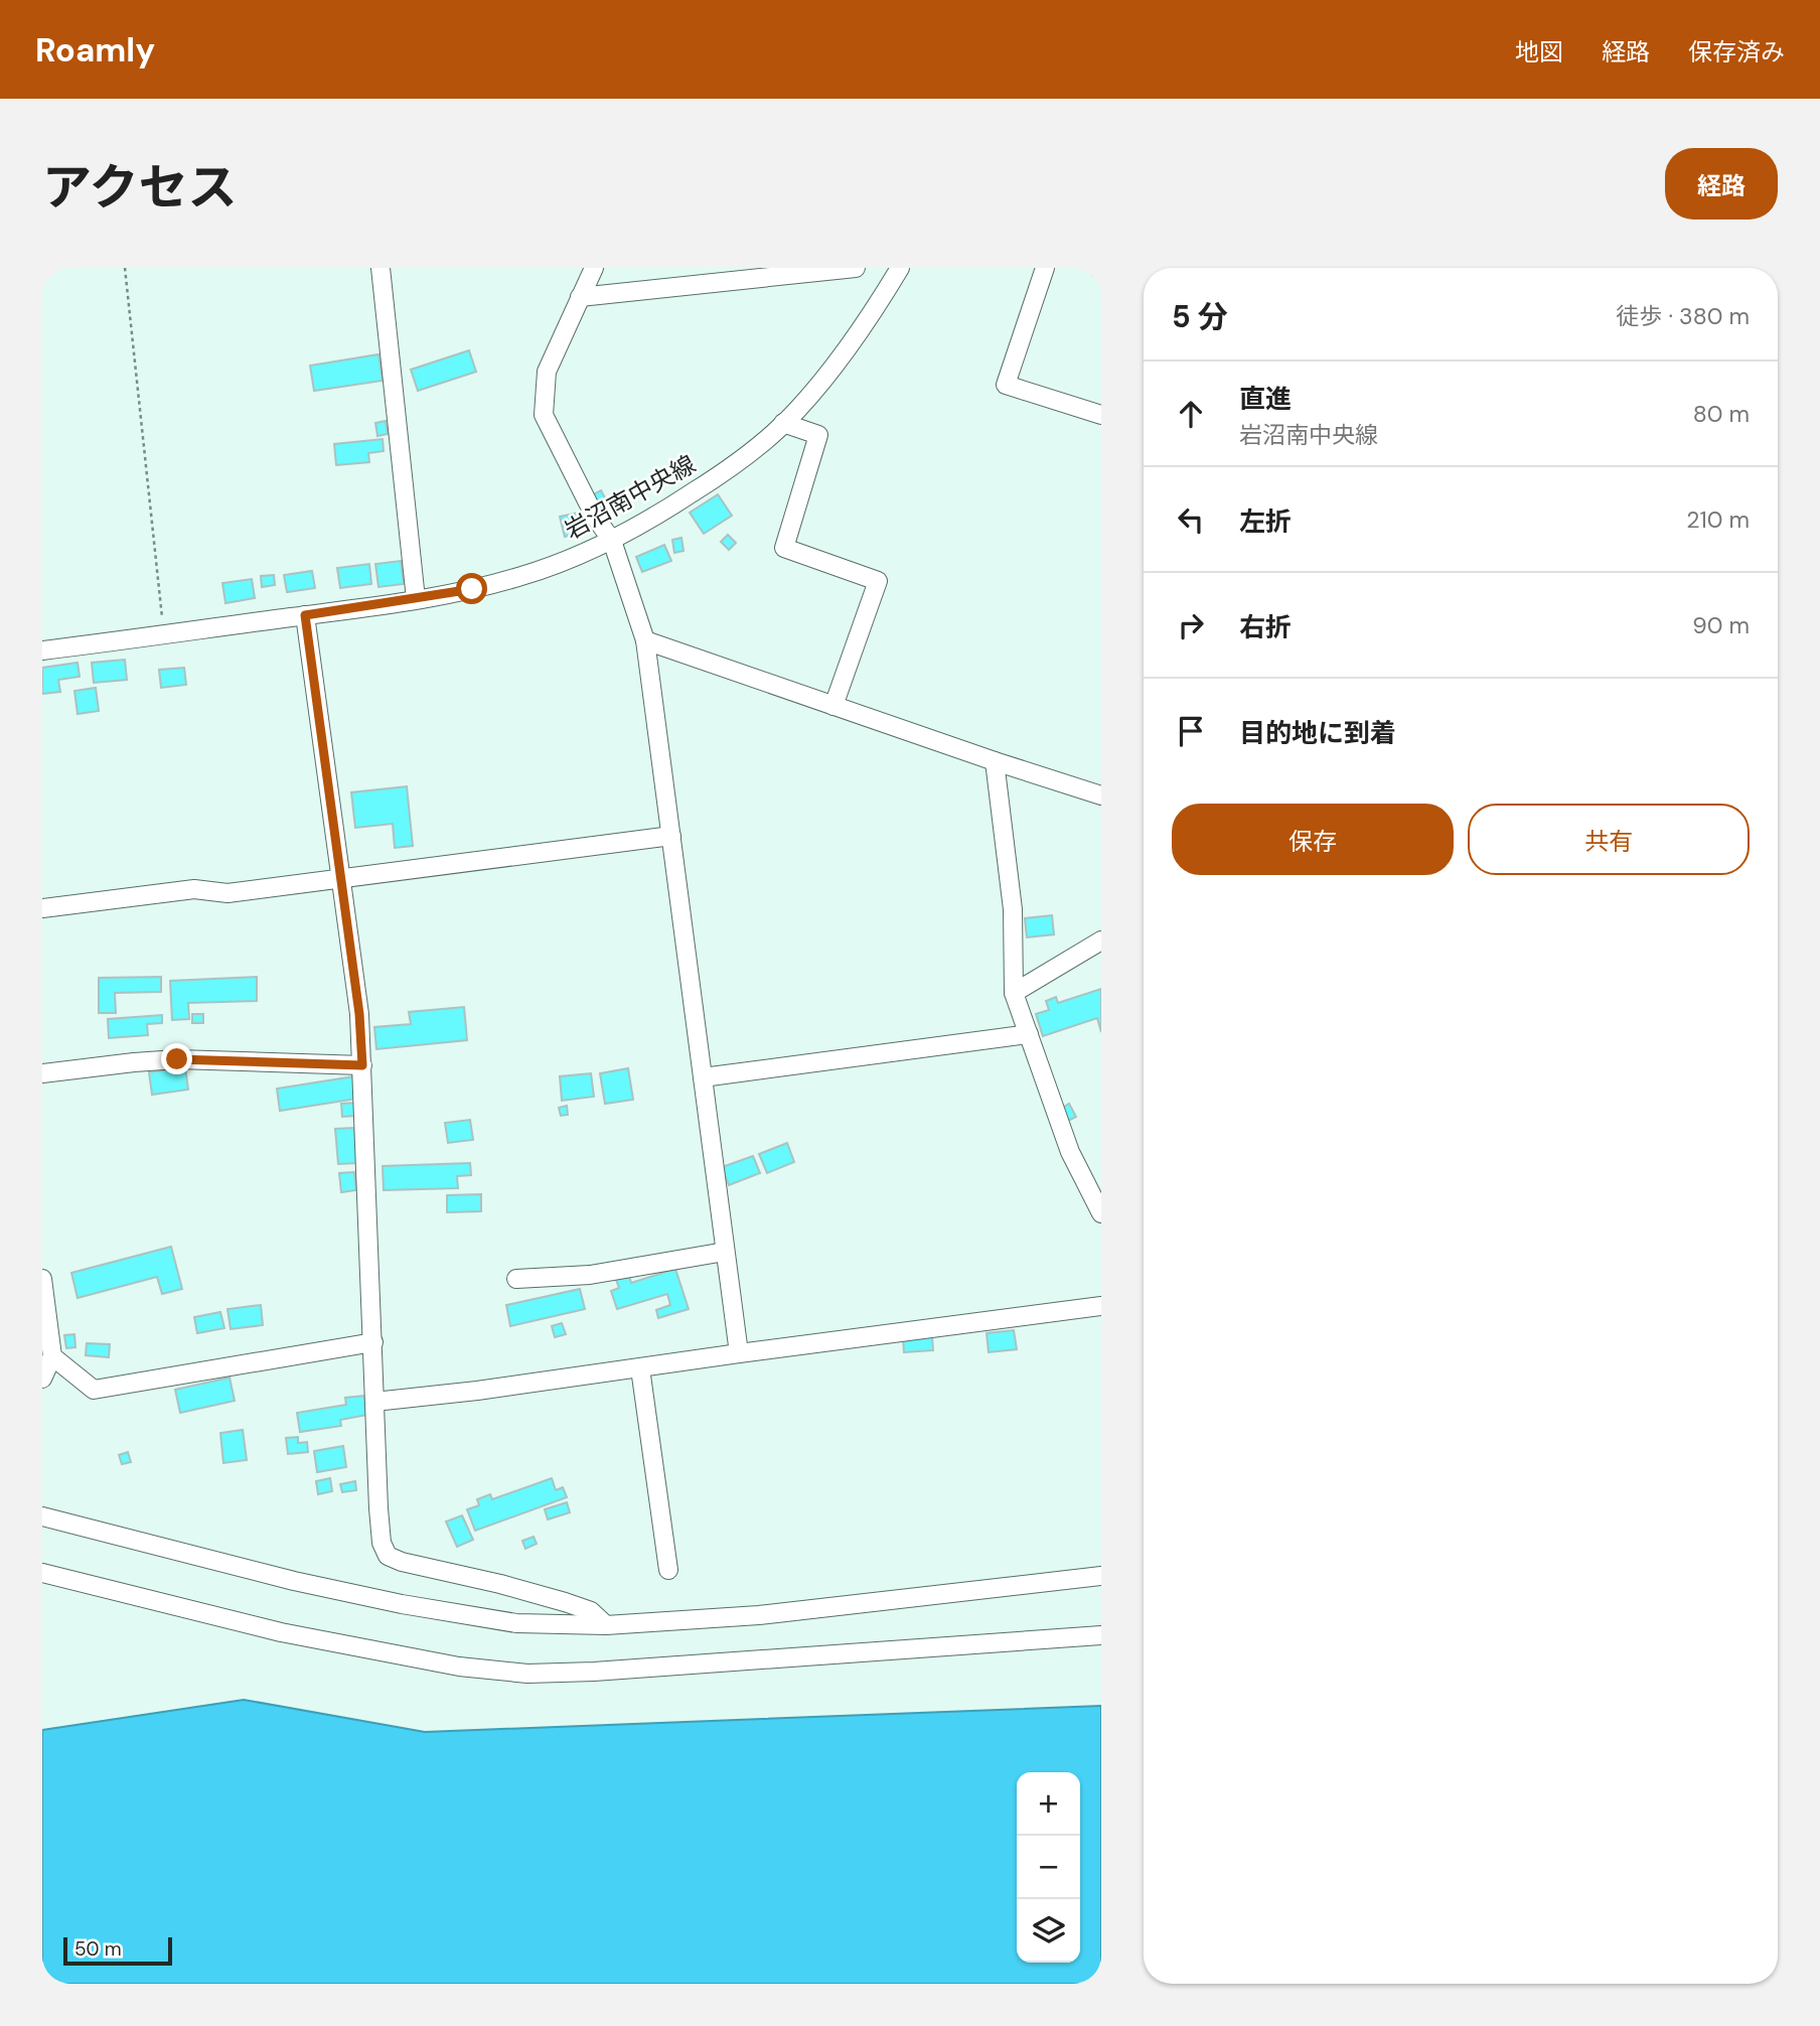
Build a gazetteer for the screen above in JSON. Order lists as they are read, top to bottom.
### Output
{
  "streets": {
    "street": ["岩沼南中央線"]
  },
  "scale_bar": "50 m",
  "page": {
    "header": "Roamly",
    "nav": ["地図", "経路", "保存済み"],
    "title": "アクセス",
    "buttons": [
      "経路",
      ["保存", "共有"]
    ],
    "heading": ["5 分", "徒歩 · 380 m"],
    "list": [
      ["直進", "岩沼南中央線", "80 m"],
      ["左折", "210 m"],
      ["右折", "90 m"],
      "目的地に到着"
    ],
    "map_buttons": ["+", "−"],
    "scale": "50 m"
  }
}
